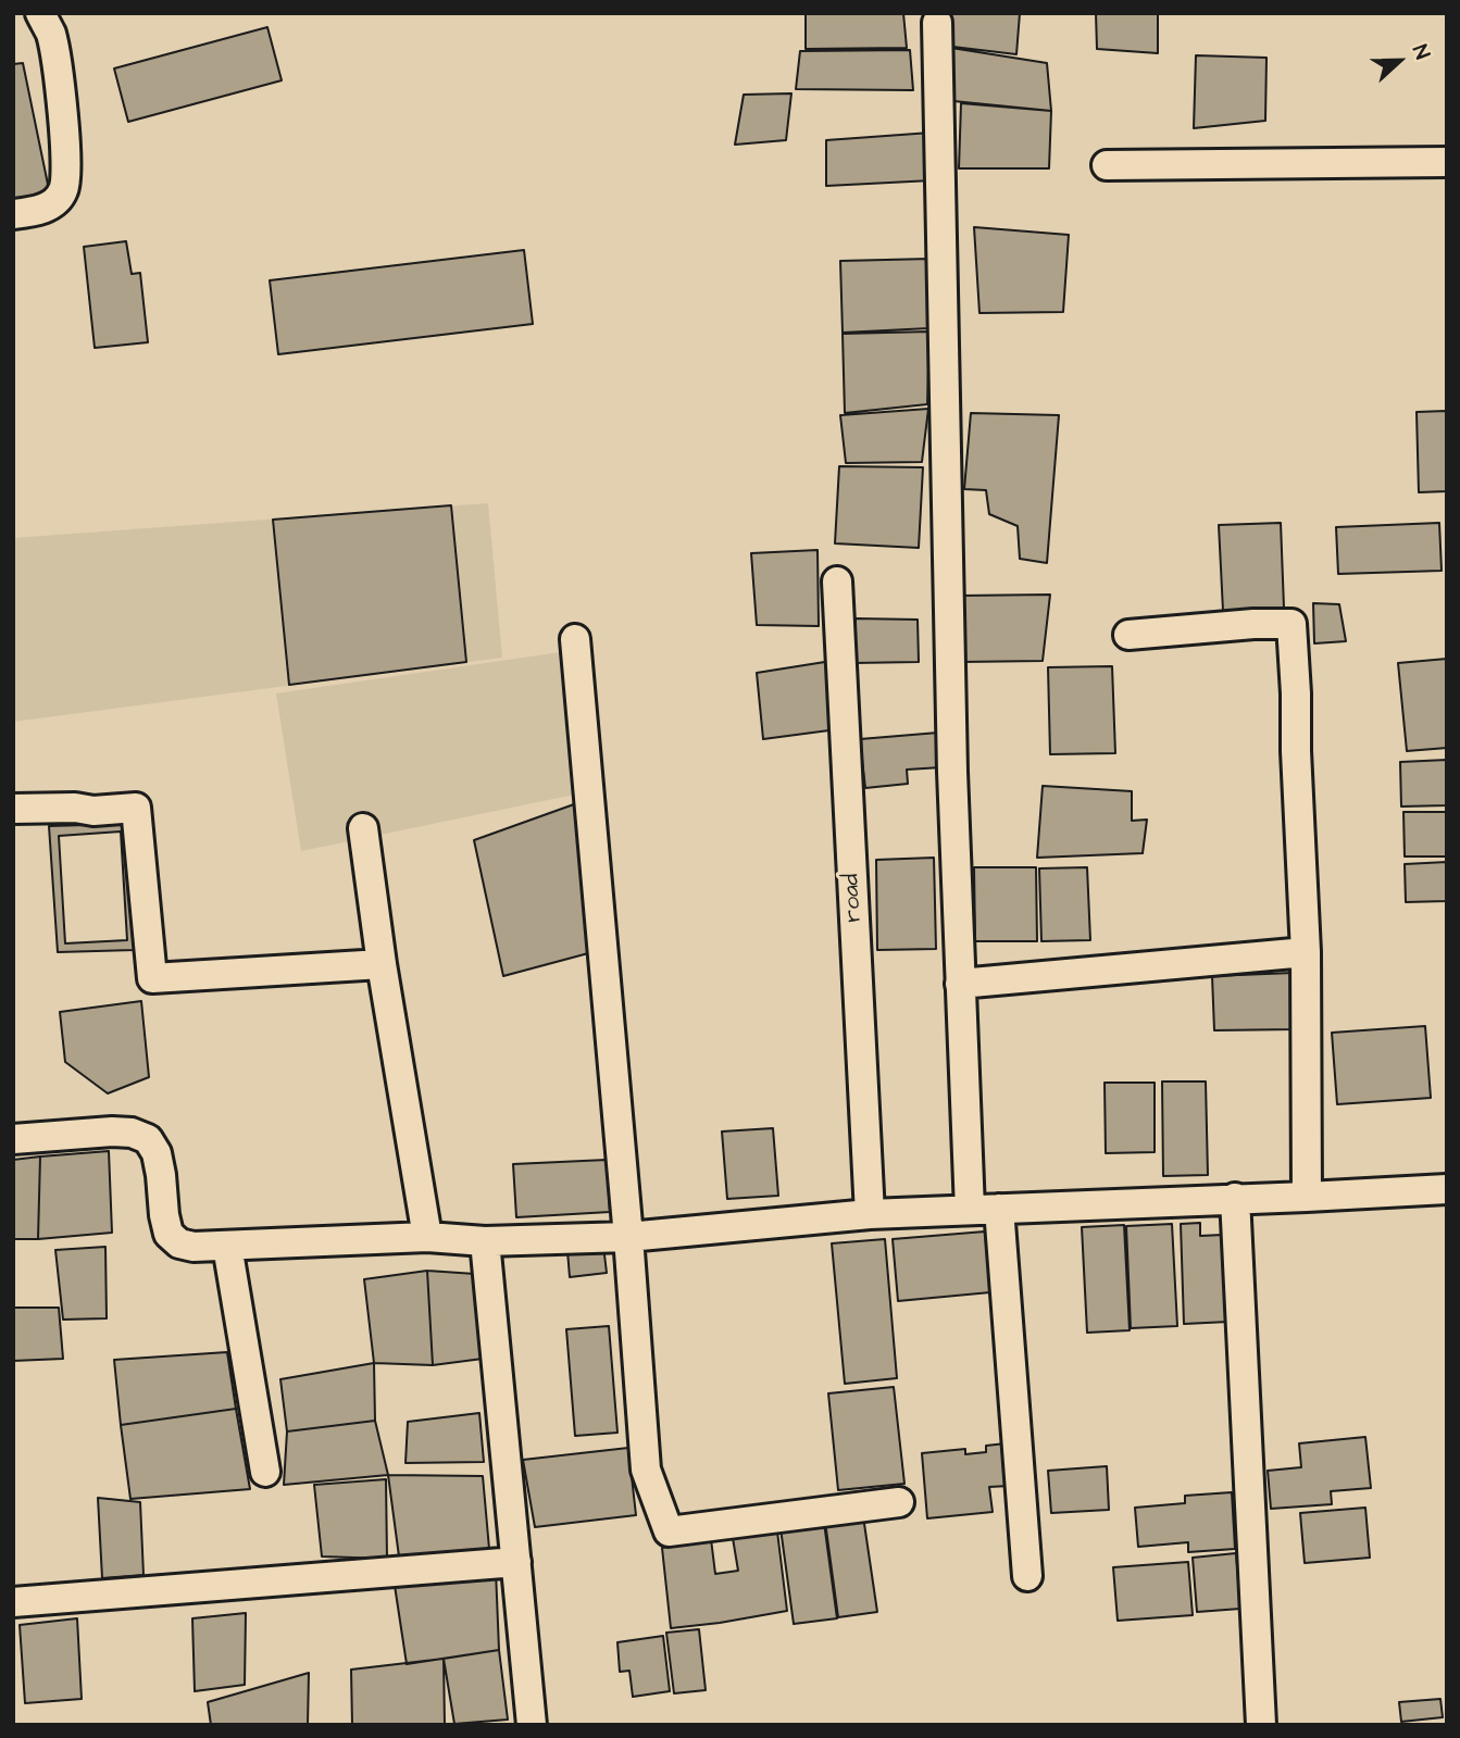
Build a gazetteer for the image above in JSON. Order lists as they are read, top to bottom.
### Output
{
  "streets": {
    "street": ["road"]
  },
  "north": "right"
}
